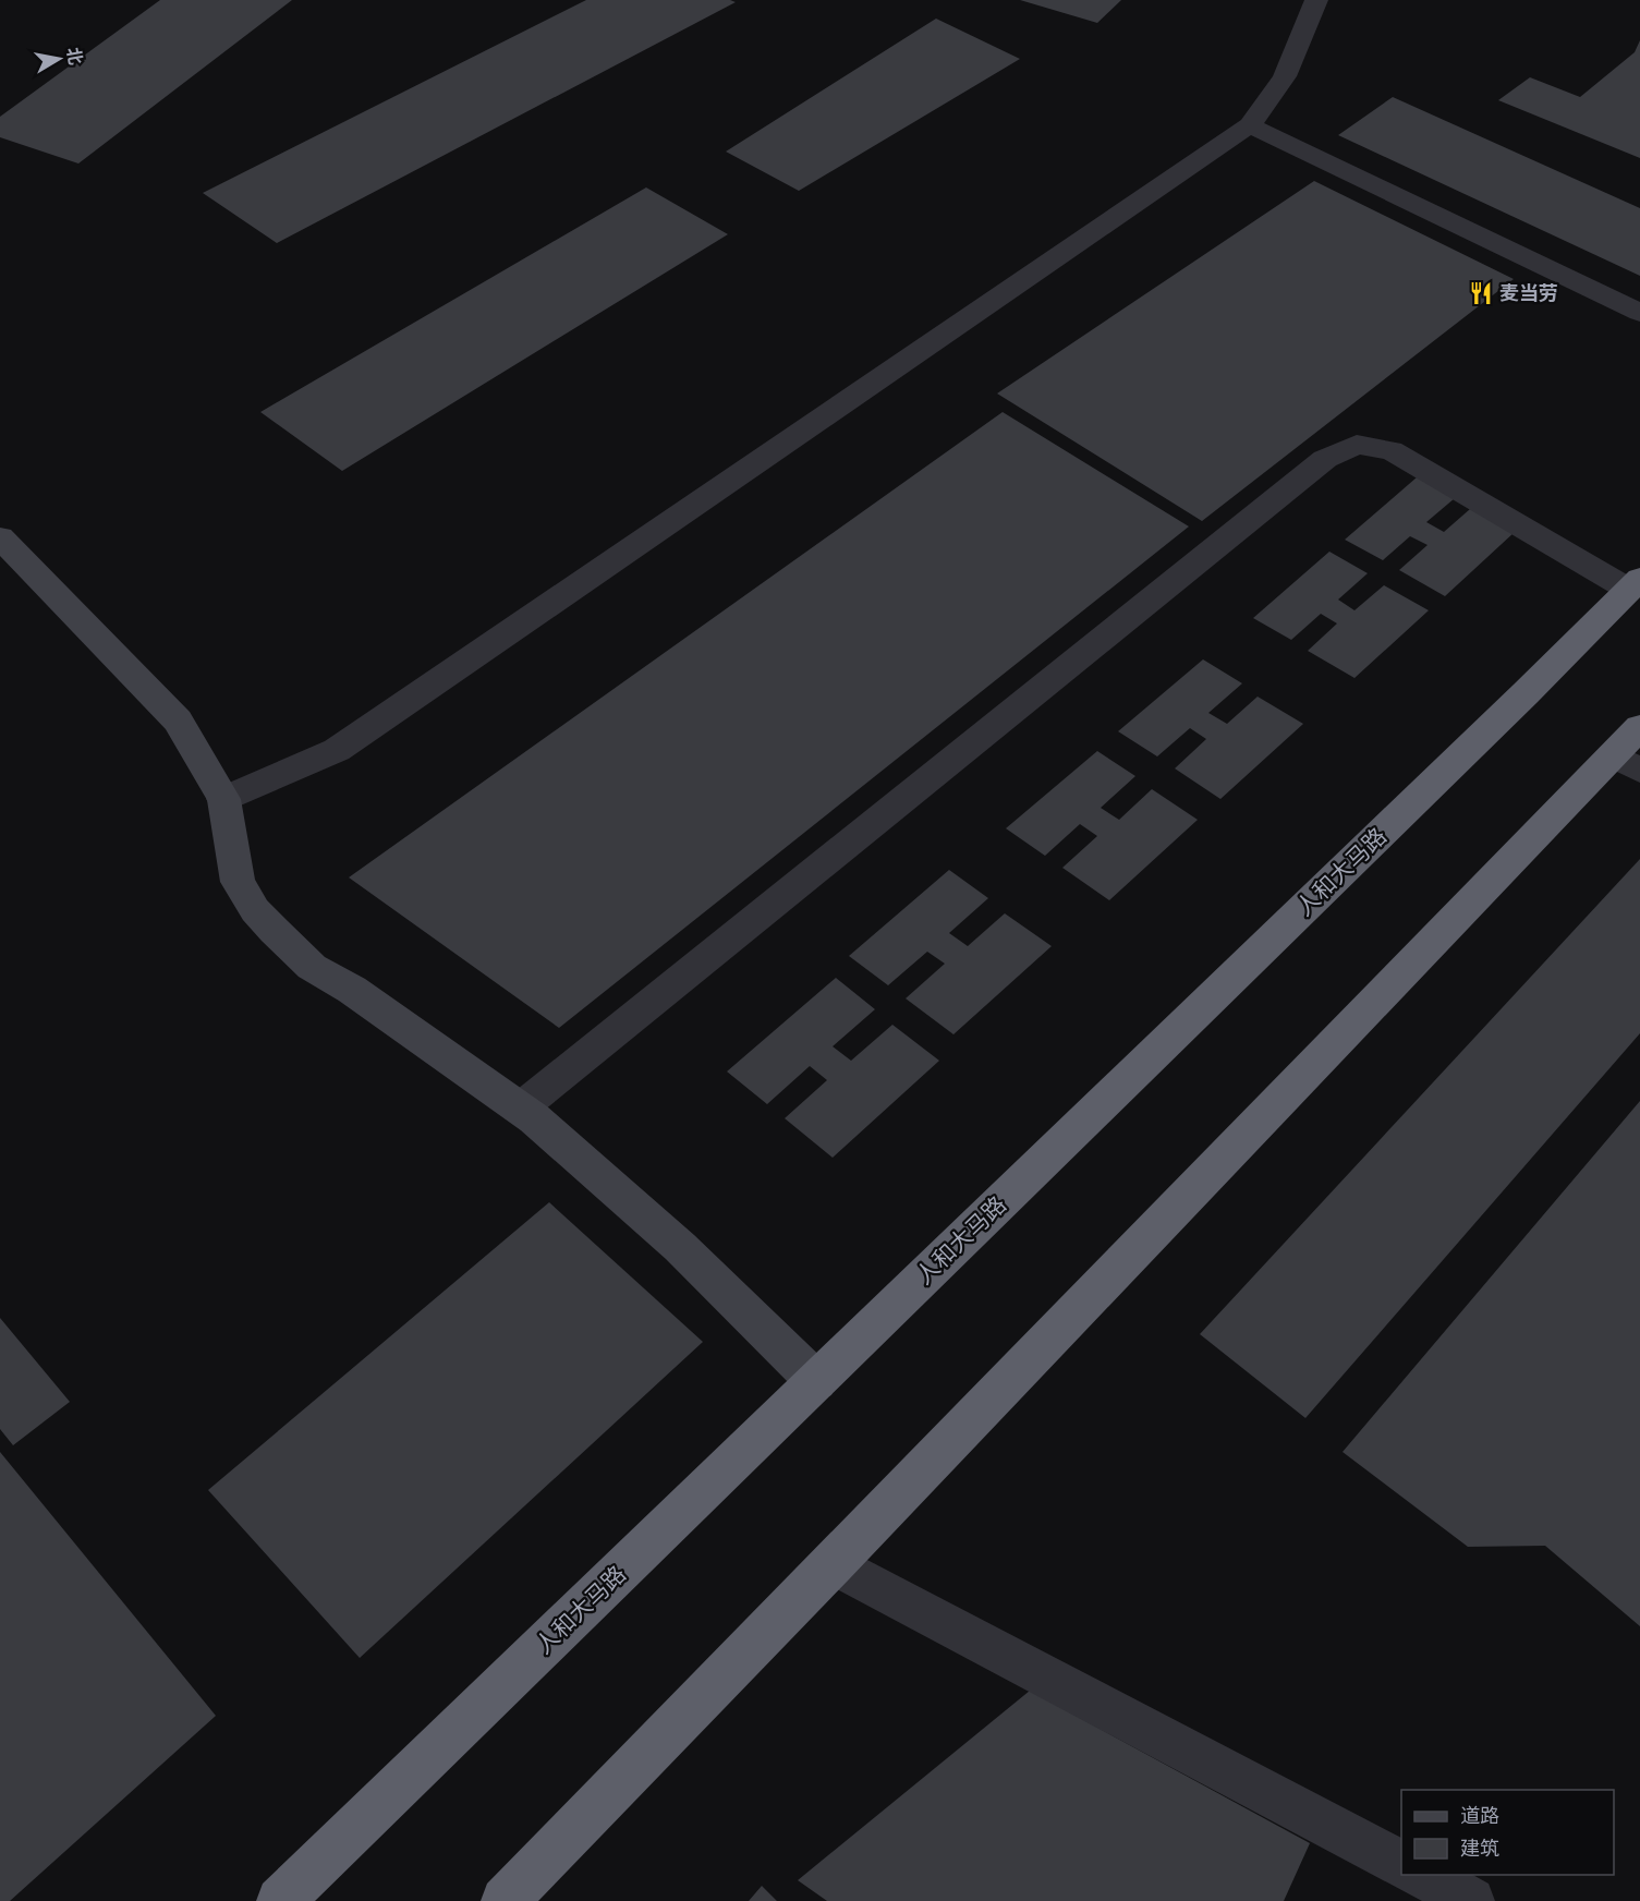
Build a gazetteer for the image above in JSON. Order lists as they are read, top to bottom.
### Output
{
  "streets": {
    "highway": ["人和大马路"]
  },
  "places": {
    "restaurant": ["麦当劳"]
  },
  "legend": ["道路", "建筑"],
  "north": "right"
}
